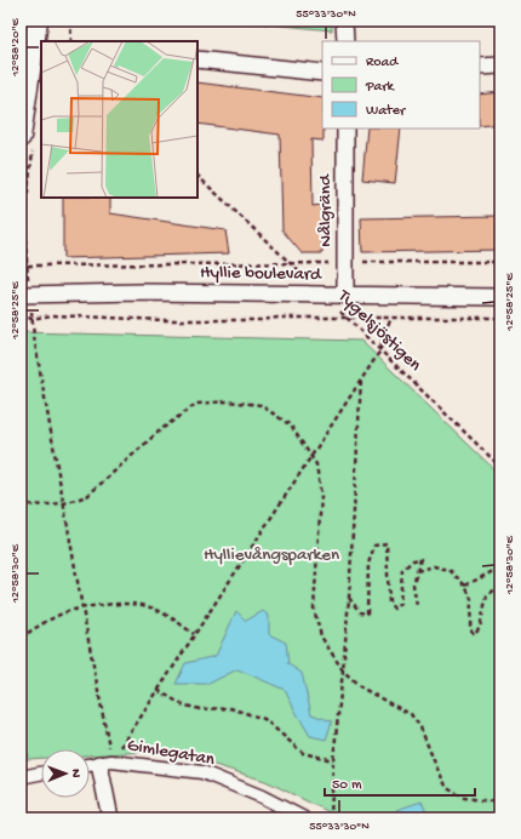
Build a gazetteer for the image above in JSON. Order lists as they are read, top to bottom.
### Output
{
  "streets": {
    "street": ["Nålgränd", "Hyllie boulevard", "Gimlegatan"],
    "path": ["Tygelsjöstigen"]
  },
  "crossings": [
    ["Nålgränd", "Hyllie boulevard"],
    ["Hyllie boulevard", "Tygelsjöstigen"]
  ],
  "parks": ["Hyllievångsparken"],
  "legend": ["Road", "Park", "Water"],
  "scale_bar": "50 m",
  "north": "right",
  "coordinates": [
    "55°33'30\"N",
    "12°58'20\"E",
    "12°58'25\"E",
    "12°58'30\"E"
  ]
}
